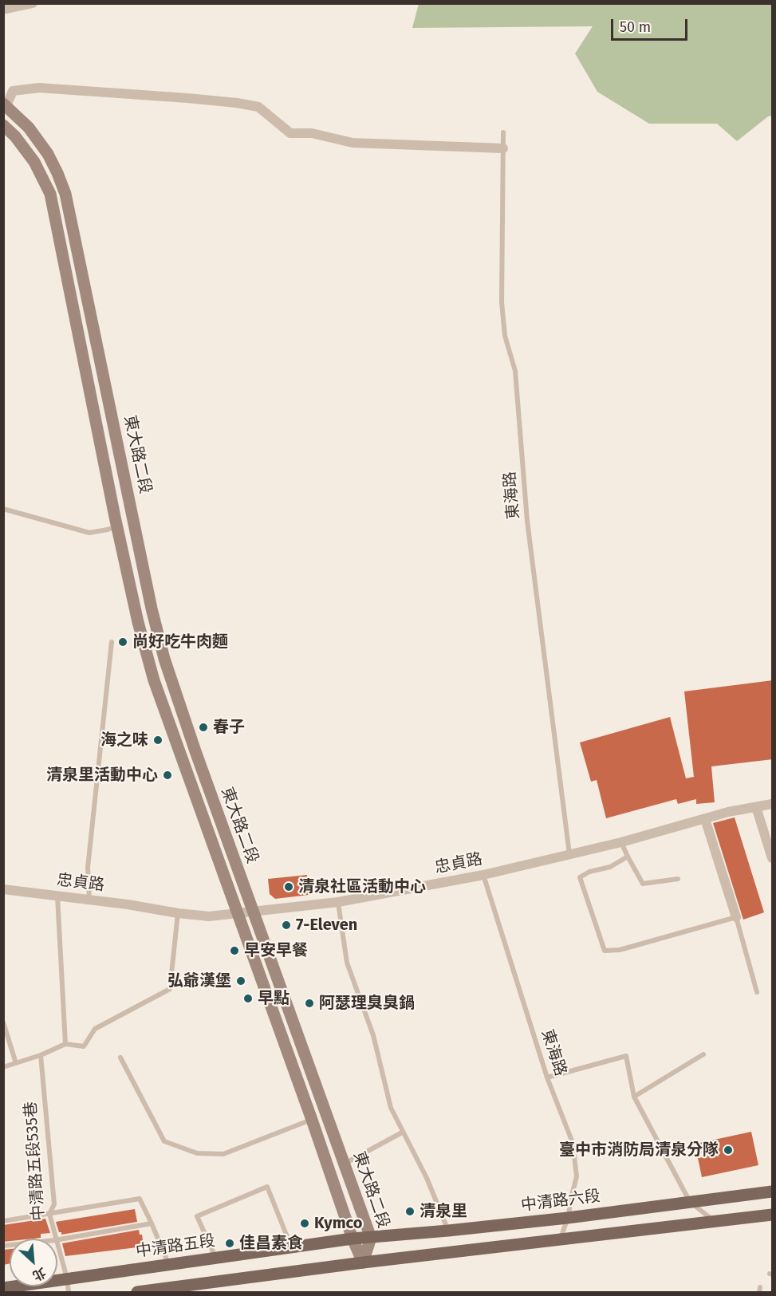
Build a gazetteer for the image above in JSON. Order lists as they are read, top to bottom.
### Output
{
  "streets": {
    "main road": ["中清路六段", "中清路五段"],
    "street": ["東大路二段", "忠貞路"],
    "lane": ["東海路", "中清路五段535巷"]
  },
  "crossings": [
    ["東大路二段", "忠貞路"],
    ["東大路二段", "中清路六段"],
    ["東大路二段", "中清路五段"],
    ["東海路", "忠貞路"],
    ["東海路", "中清路六段"],
    ["中清路五段535巷", "中清路五段"],
    ["中清路六段", "中清路五段"]
  ],
  "places": [
    "尚好吃牛肉麵",
    "春子",
    "海之味",
    "清泉里活動中心",
    "清泉社區活動中心",
    "7-Eleven",
    "早安早餐",
    "弘爺漢堡",
    "早點",
    "阿瑟理臭臭鍋",
    "臺中市消防局清泉分隊",
    "清泉里",
    "Kymco",
    "佳昌素食"
  ],
  "scale_bar": "50 m",
  "north": "bottom right"
}
